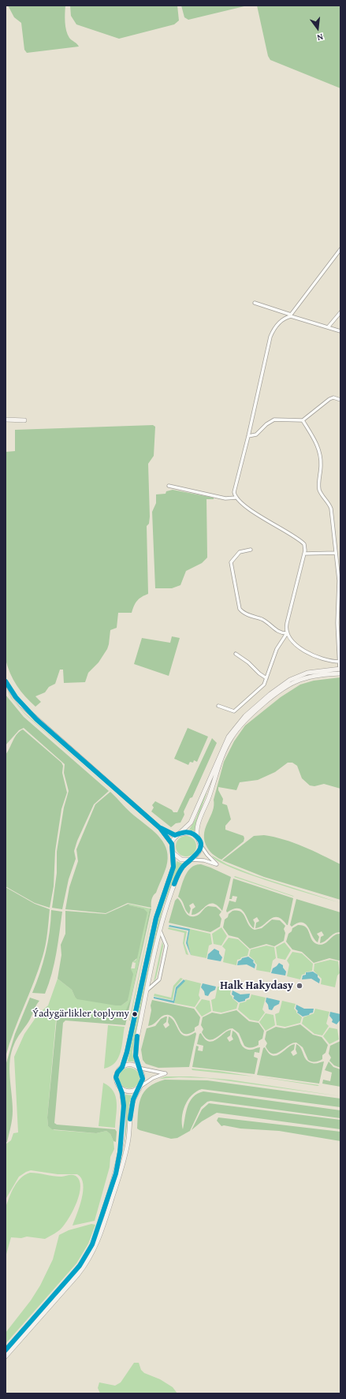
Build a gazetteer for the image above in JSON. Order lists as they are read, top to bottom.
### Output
{
  "places": ["Halk Hakydasy", "Ýadygärlikler toplymy"],
  "north": "bottom"
}
